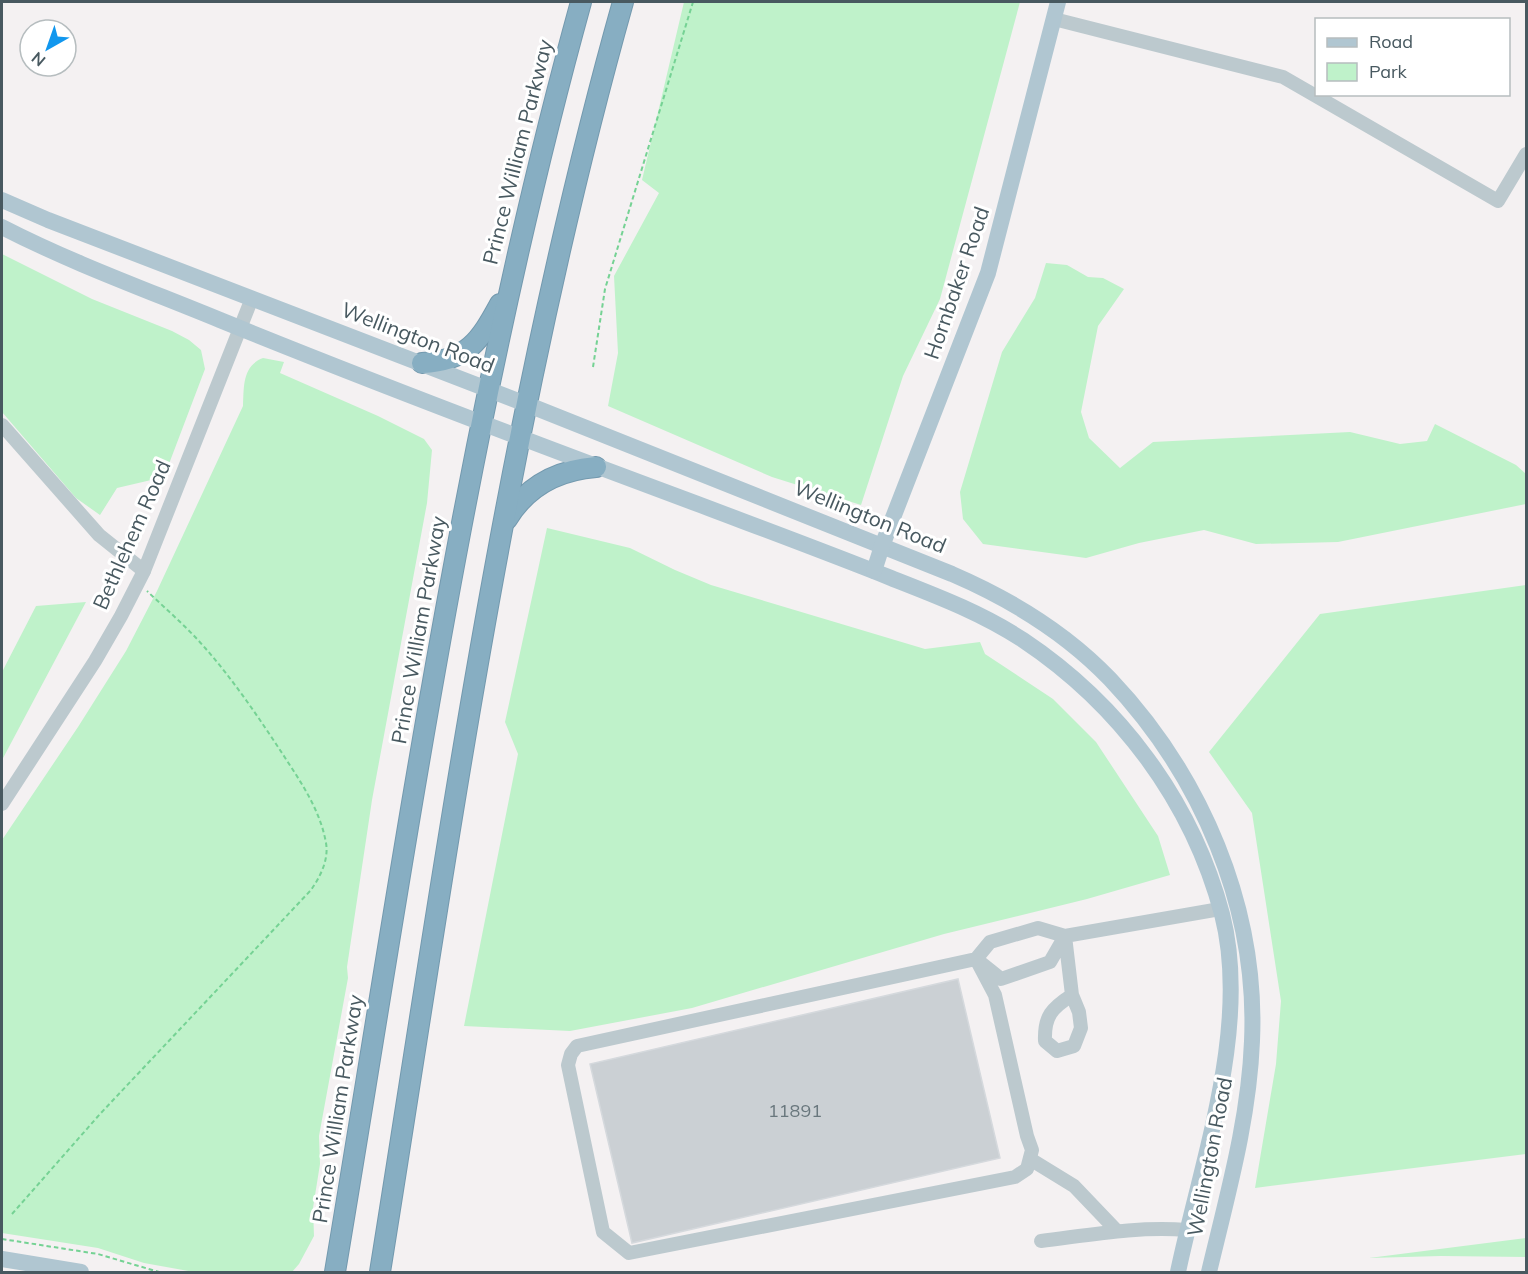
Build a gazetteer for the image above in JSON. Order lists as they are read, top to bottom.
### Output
{
  "streets": {
    "highway": ["Prince William Parkway"],
    "main road": ["Hornbaker Road", "Wellington Road"],
    "street": ["Bethlehem Road"]
  },
  "crossings": [
    ["Prince William Parkway", "Wellington Road"],
    ["Hornbaker Road", "Wellington Road"],
    ["Wellington Road", "Bethlehem Road"]
  ],
  "house_numbers": ["11891"],
  "legend": ["Road", "Park"],
  "north": "bottom left"
}
